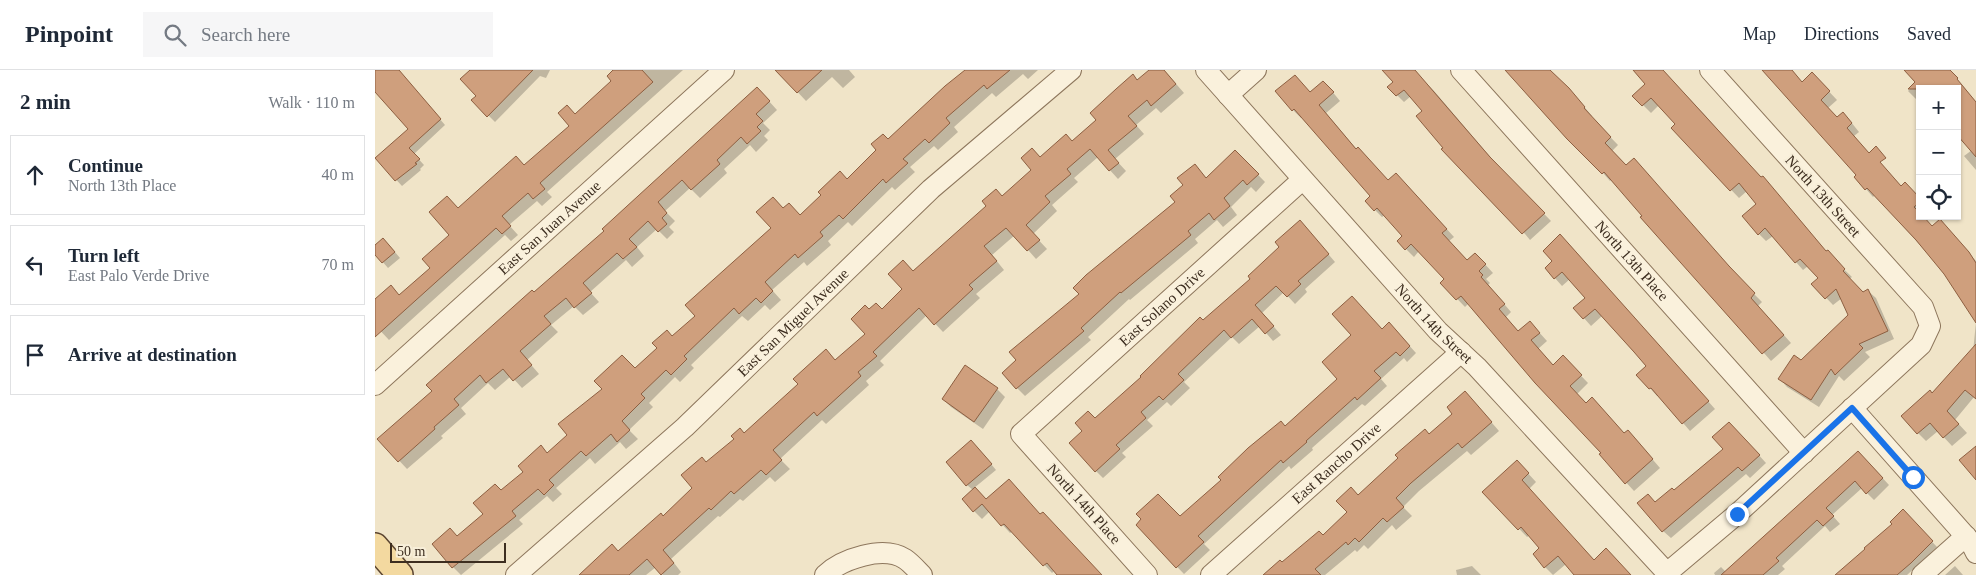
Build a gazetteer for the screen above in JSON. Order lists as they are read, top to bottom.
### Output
{
  "streets": {
    "street": [
      "North 13th Street",
      "East San Juan Avenue",
      "North 13th Place",
      "East Solano Drive",
      "East San Miguel Avenue",
      "North 14th Street",
      "East Rancho Drive",
      "North 14th Place"
    ]
  },
  "crossings": [
    ["North 13th Place", "North 14th Street"],
    ["East Solano Drive", "North 14th Street"],
    ["East Solano Drive", "North 14th Place"],
    ["North 14th Street", "East Rancho Drive"]
  ],
  "scale_bar": "50 m",
  "page": {
    "header": "Pinpoint",
    "search": "Search here",
    "nav": ["Map", "Directions", "Saved"],
    "heading": ["2 min", "Walk · 110 m"],
    "map_buttons": ["+", "−"],
    "list": [
      ["Continue", "North 13th Place", "40 m"],
      ["Turn left", "East Palo Verde Drive", "70 m"],
      "Arrive at destination"
    ],
    "scale": "50 m"
  }
}
